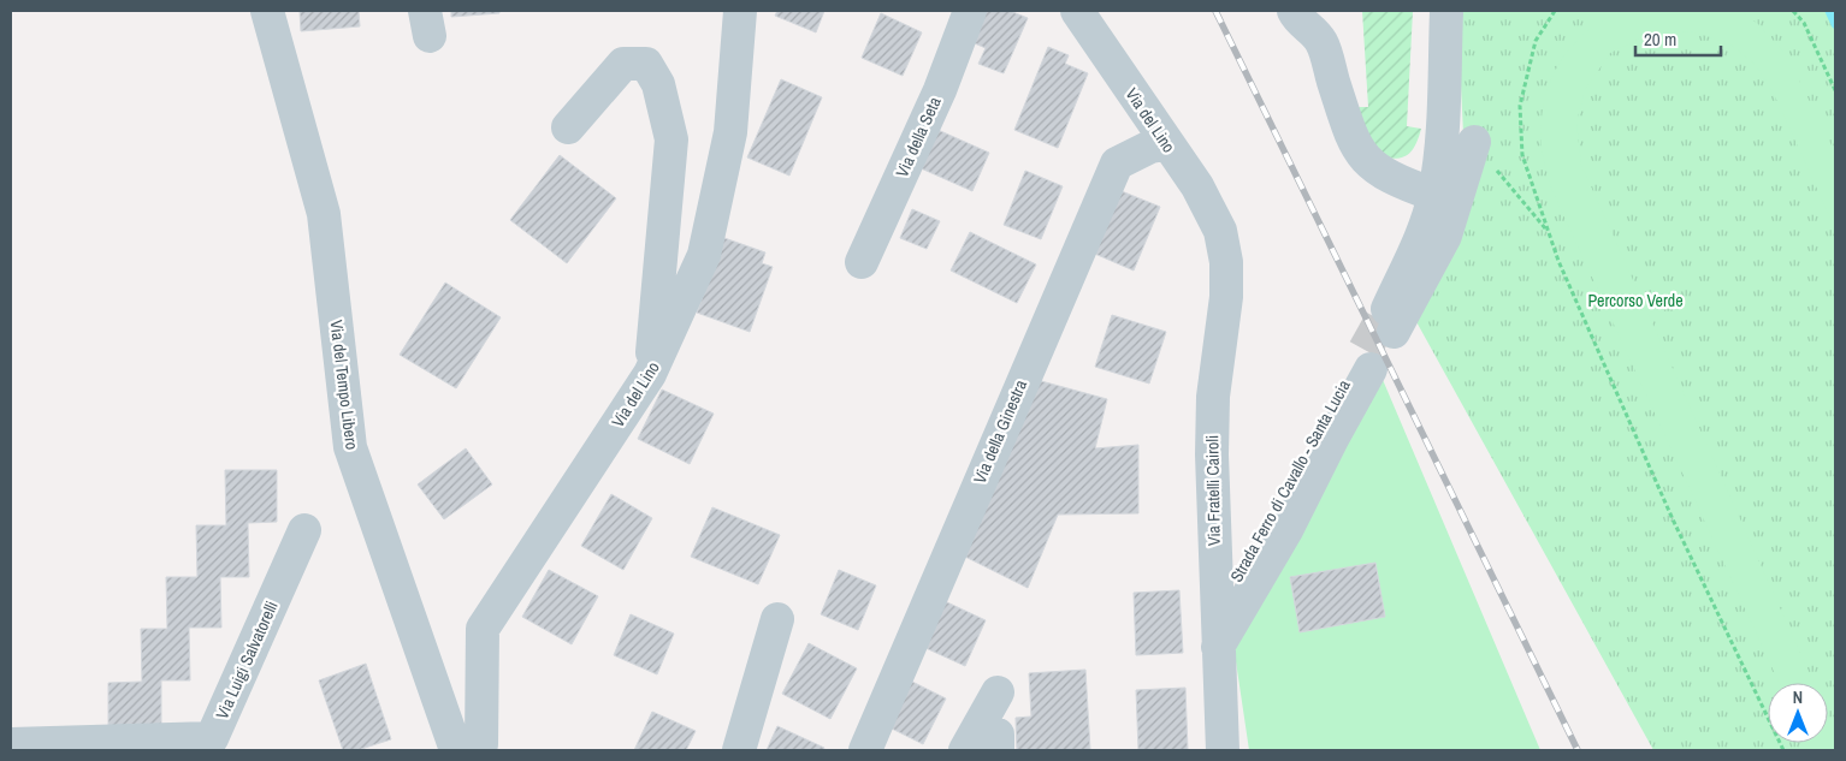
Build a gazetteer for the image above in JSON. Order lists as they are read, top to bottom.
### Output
{
  "streets": {
    "street": [
      "Via del Lino",
      "Via della Seta",
      "Via del Tempo Libero",
      "Via della Ginestra",
      "Strada Ferro di Cavallo - Santa Lucia",
      "Via Fratelli Cairoli",
      "Via Luigi Salvatorelli"
    ]
  },
  "crossings": [
    ["Via del Lino", "Via della Ginestra"],
    ["Via del Lino", "Via Fratelli Cairoli"],
    ["Strada Ferro di Cavallo - Santa Lucia", "Via Fratelli Cairoli"]
  ],
  "parks": ["Percorso Verde"],
  "scale_bar": "20 m",
  "north": "top"
}
